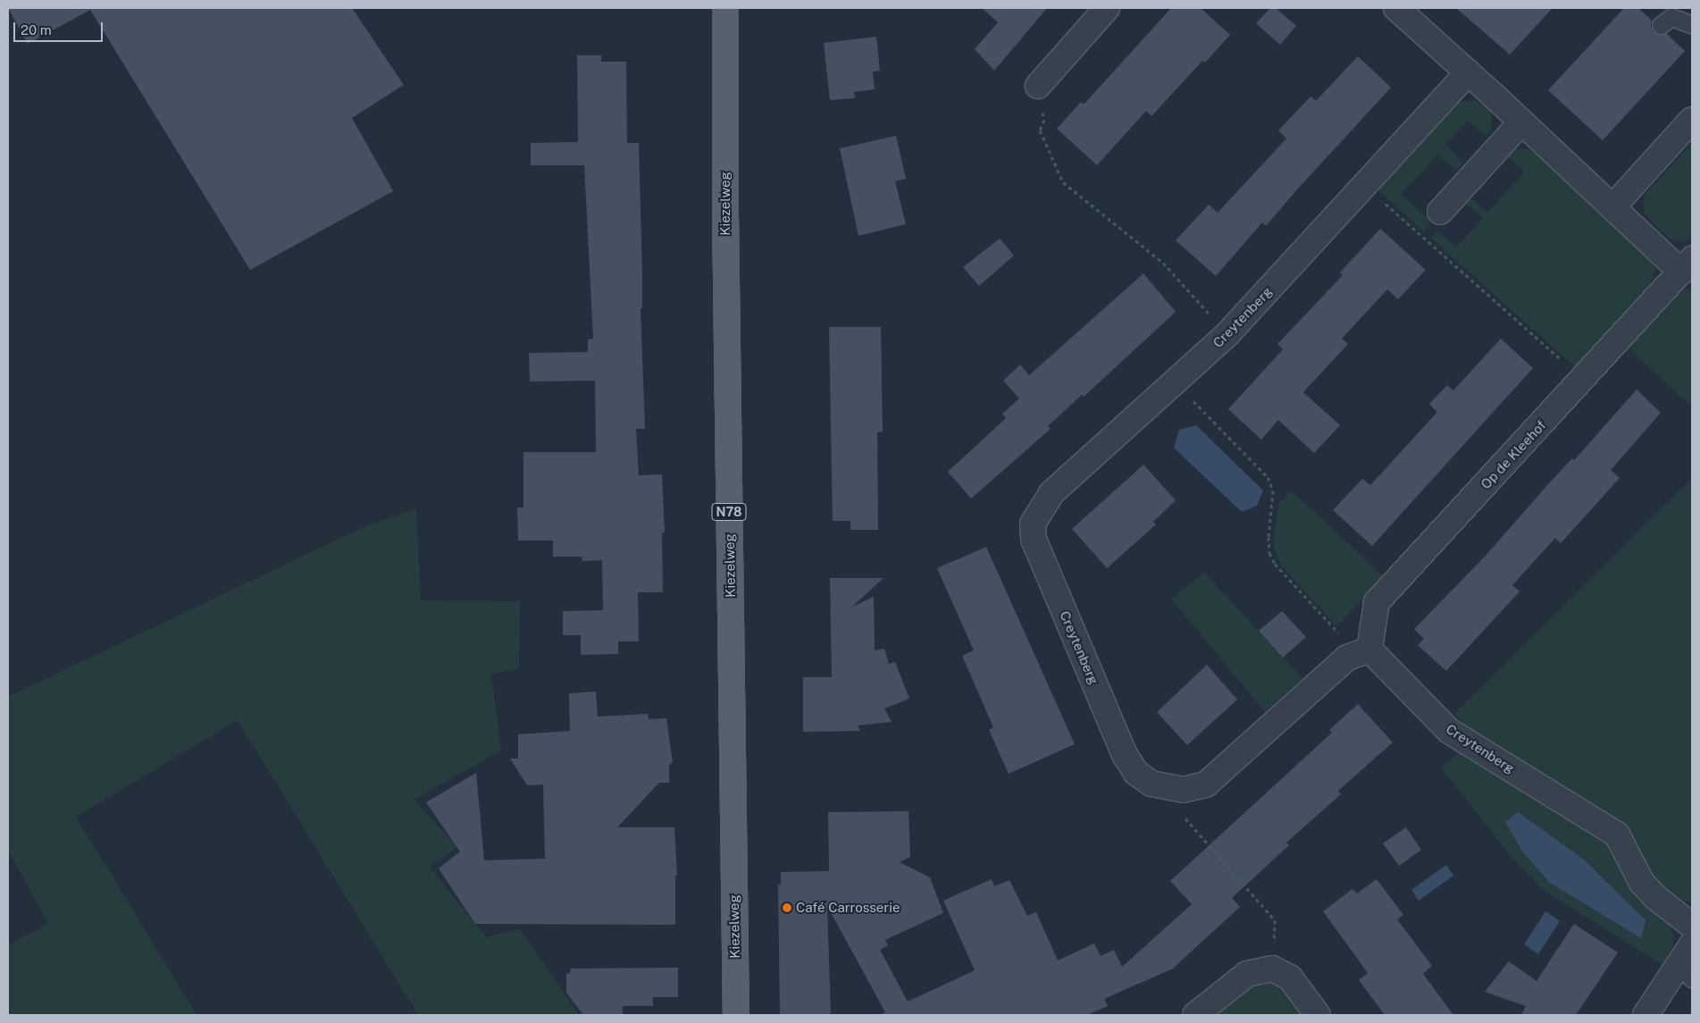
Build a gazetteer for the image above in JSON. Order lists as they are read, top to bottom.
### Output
{
  "streets": {
    "main road": ["Kiezelweg", "N78"],
    "street": ["Creytenberg", "Op de Kleehof"]
  },
  "crossings": [
    ["Creytenberg", "Op de Kleehof"]
  ],
  "places": ["Café Carrosserie"],
  "scale_bar": "20 m"
}
